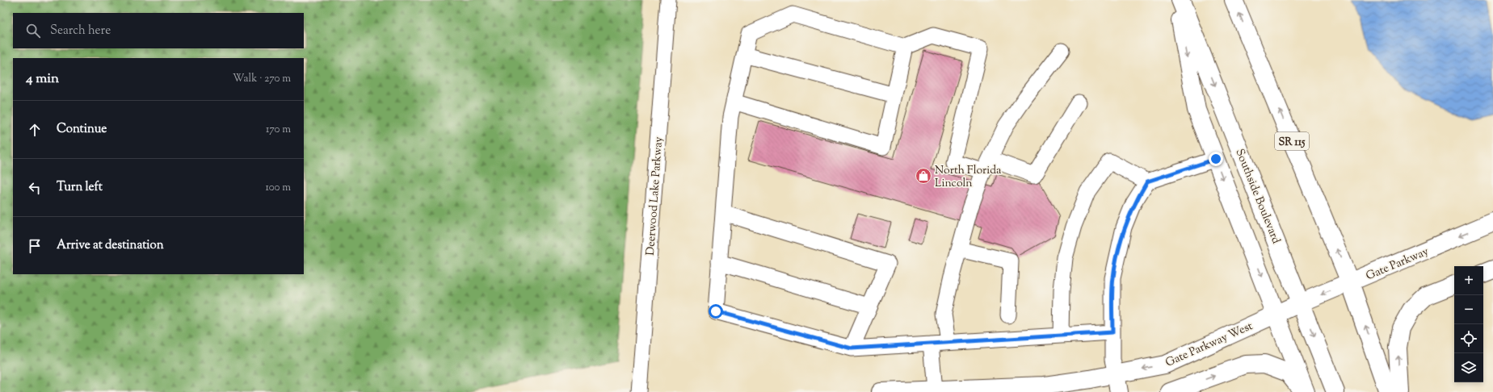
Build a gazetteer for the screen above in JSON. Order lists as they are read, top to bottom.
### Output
{
  "streets": {
    "main road": [
      "SR 115",
      "Southside Boulevard",
      "Gate Parkway",
      "Gate Parkway West"
    ],
    "street": ["Deerwood Lake Parkway"]
  },
  "crossings": [
    ["SR 115", "Gate Parkway"],
    ["Southside Boulevard", "Gate Parkway"],
    ["Southside Boulevard", "Gate Parkway West"],
    ["Gate Parkway", "Gate Parkway West"]
  ],
  "one_way": ["Gate Parkway", "Gate Parkway West"],
  "places": {
    "shop": ["North Florida Lincoln"]
  },
  "page": {
    "search": "Search here",
    "heading": ["4 min", "Walk · 270 m"],
    "list": [
      ["Continue", "170 m"],
      ["Turn left", "100 m"],
      "Arrive at destination"
    ],
    "map_buttons": ["+", "−"]
  }
}
